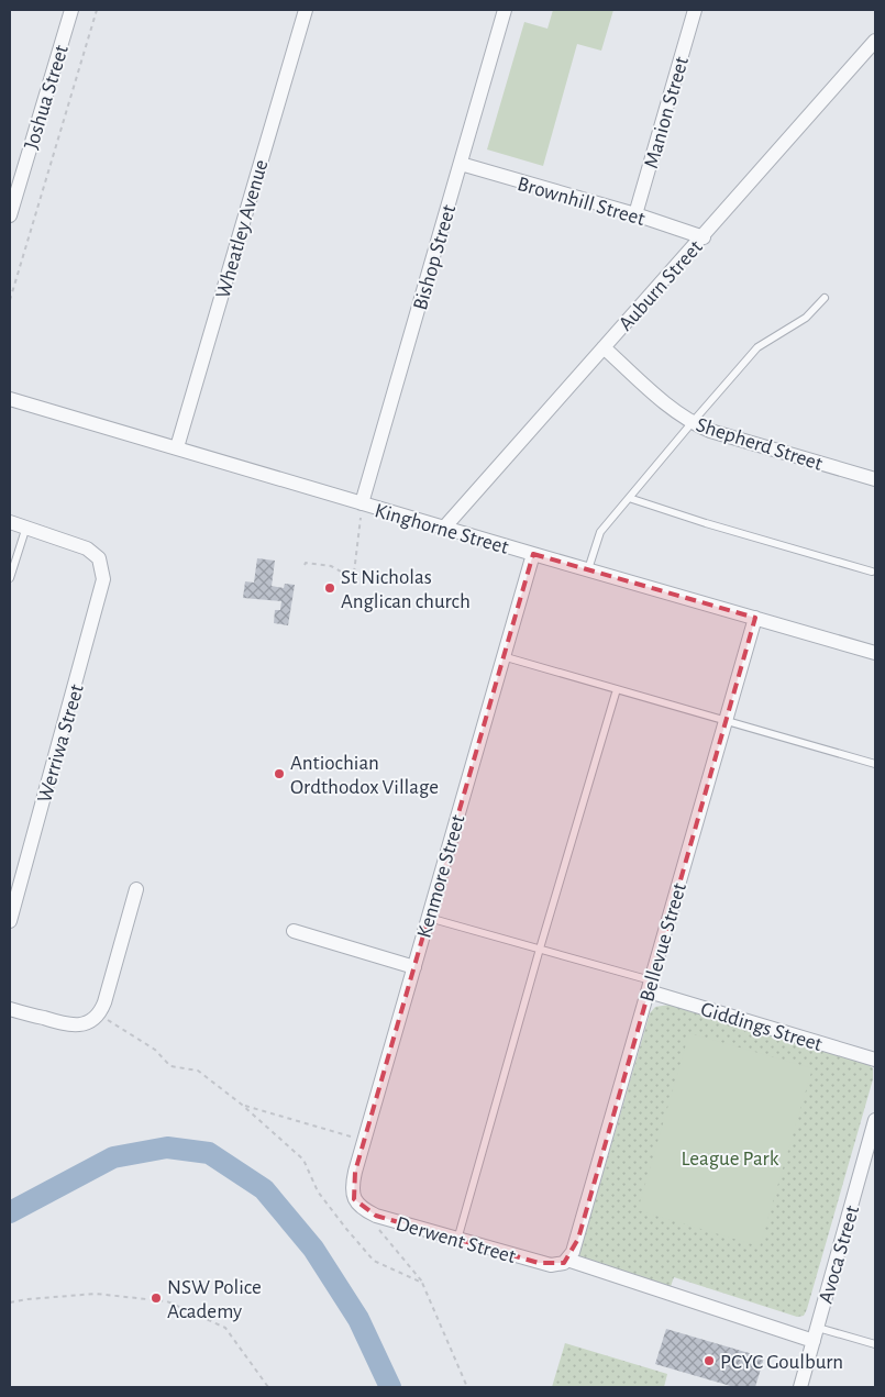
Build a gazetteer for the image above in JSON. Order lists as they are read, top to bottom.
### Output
{
  "streets": {
    "street": [
      "Joshua Street",
      "Manion Street",
      "Brownhill Street",
      "Wheatley Avenue",
      "Bishop Street",
      "Auburn Street",
      "Shepherd Street",
      "Kinghorne Street",
      "Werriwa Street",
      "Kenmore Street",
      "Bellevue Street",
      "Giddings Street",
      "Derwent Street",
      "Avoca Street"
    ]
  },
  "crossings": [
    ["Manion Street", "Brownhill Street"],
    ["Brownhill Street", "Bishop Street"],
    ["Brownhill Street", "Auburn Street"],
    ["Wheatley Avenue", "Kinghorne Street"],
    ["Bishop Street", "Kinghorne Street"],
    ["Auburn Street", "Shepherd Street"],
    ["Auburn Street", "Kinghorne Street"],
    ["Kinghorne Street", "Kenmore Street"],
    ["Kinghorne Street", "Bellevue Street"],
    ["Kenmore Street", "Derwent Street"],
    ["Bellevue Street", "Giddings Street"],
    ["Bellevue Street", "Derwent Street"],
    ["Derwent Street", "Avoca Street"]
  ],
  "parks": ["League Park"],
  "places": [
    "St Nicholas Anglican church",
    "Antiochian Ordthodox Village",
    "NSW Police Academy",
    "PCYC Goulburn"
  ]
}
